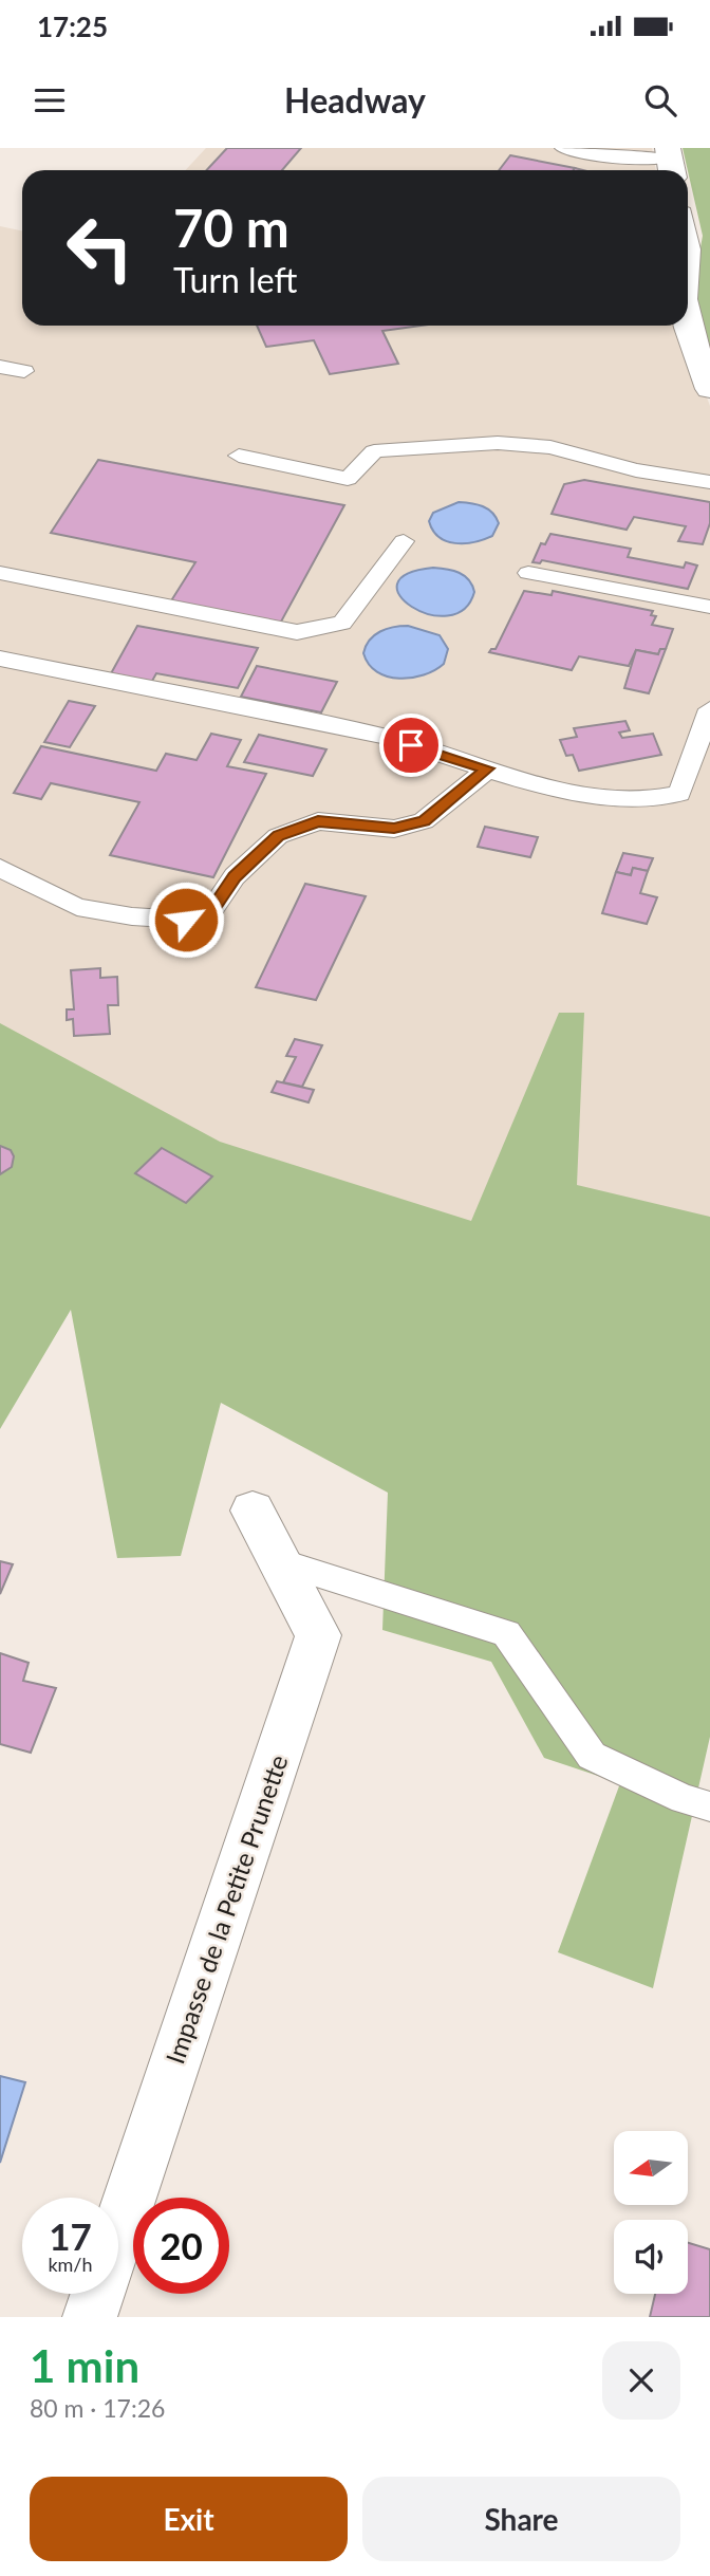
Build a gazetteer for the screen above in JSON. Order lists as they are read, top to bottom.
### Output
{
  "streets": {
    "street": ["Impasse de la Petite Prunette"]
  },
  "north": "left",
  "page": {
    "status": "17:25",
    "header": "Headway",
    "turn": ["70 m", "Turn left"],
    "speed": "17 km/h",
    "limit": "20",
    "heading": ["1 min", "80 m · 17:26"],
    "buttons": ["Exit", "Share"]
  }
}
